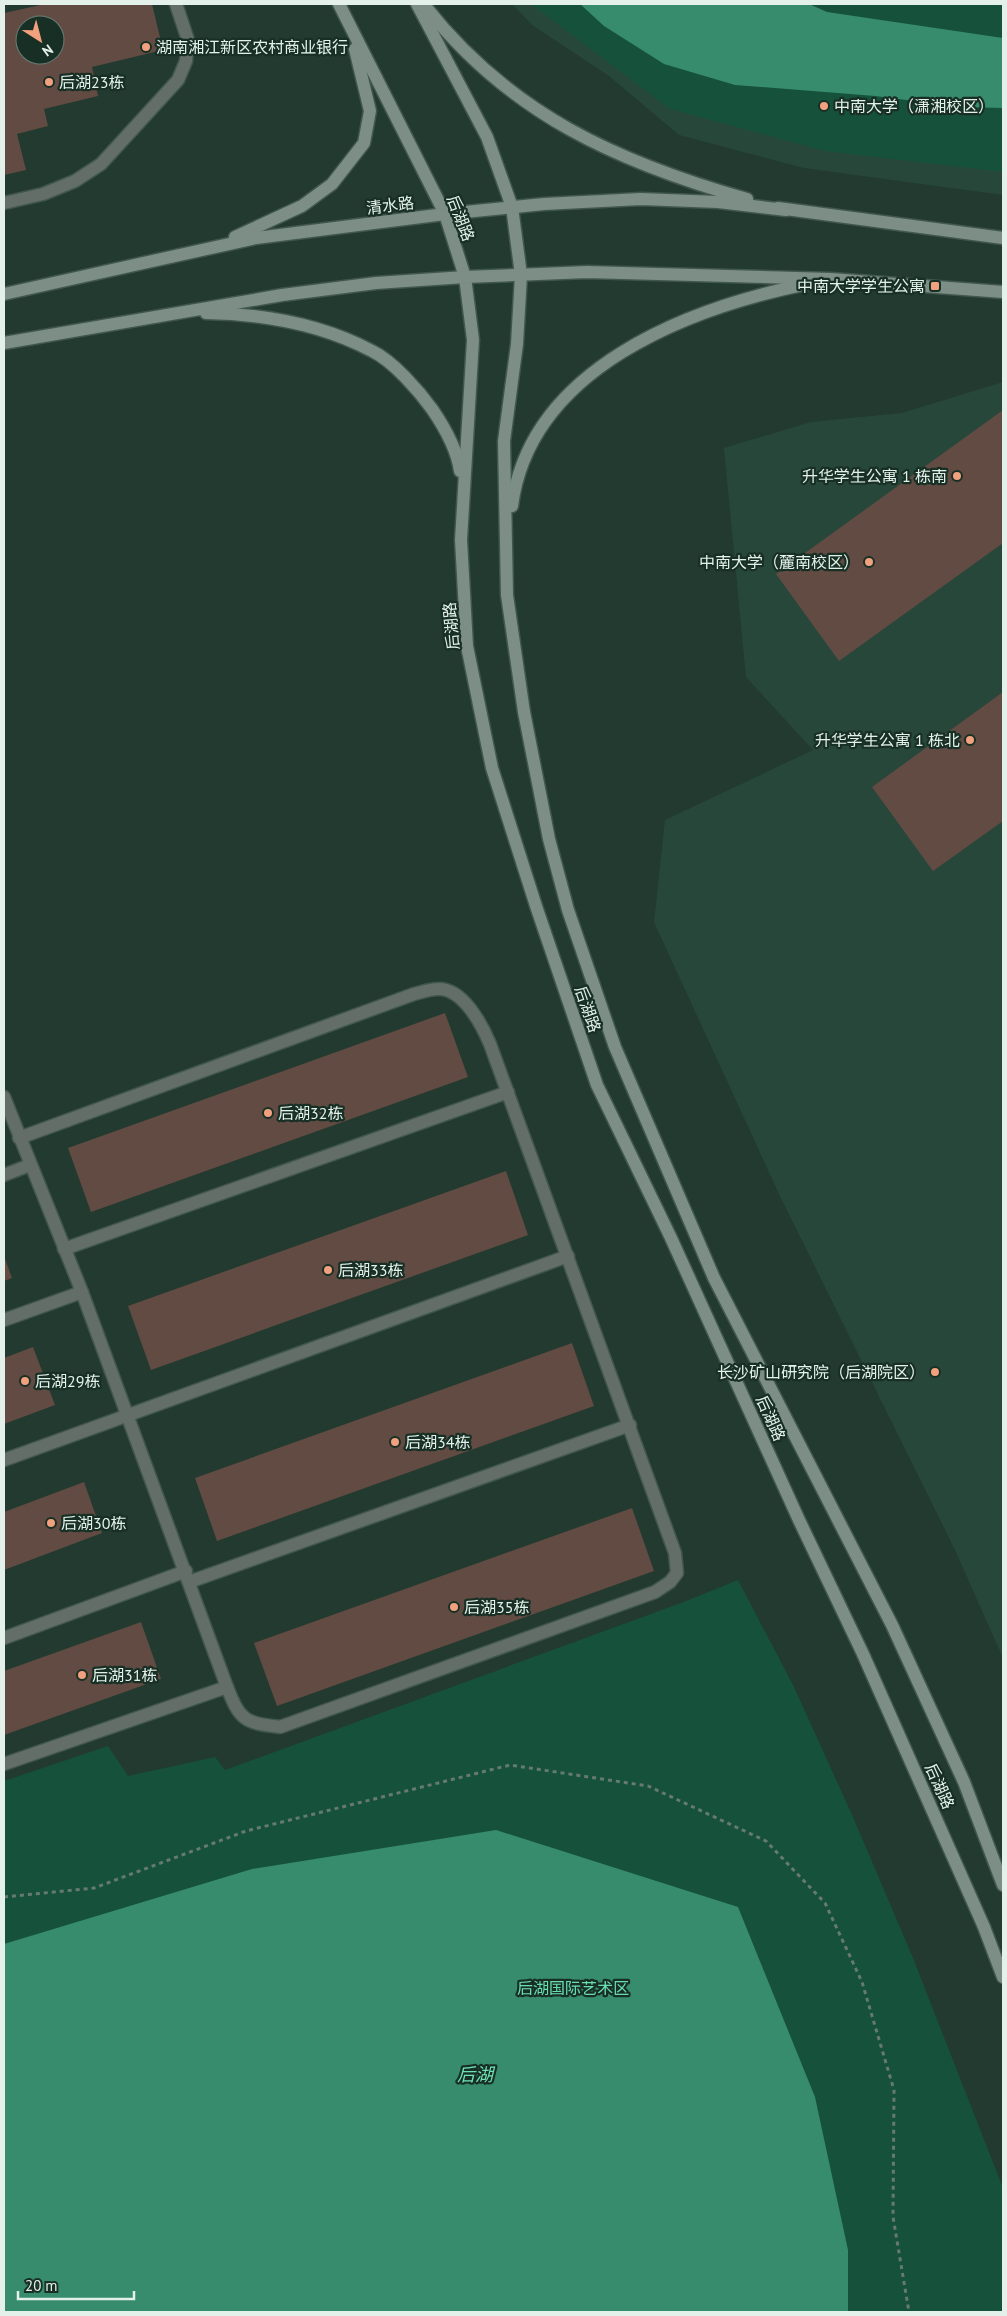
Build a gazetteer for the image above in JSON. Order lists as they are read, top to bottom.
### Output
{
  "streets": {
    "main road": ["清水路", "后湖路"]
  },
  "crossings": [
    ["清水路", "后湖路"]
  ],
  "water": ["后湖"],
  "parks": ["后湖国际艺术区"],
  "places": {
    "other": [
      "湖南湘江新区农村商业银行",
      "后湖23栋",
      "中南大学（潇湘校区）",
      "升华学生公寓 1 栋南",
      "中南大学（麓南校区）",
      "升华学生公寓 1 栋北",
      "后湖32栋",
      "后湖33栋",
      "长沙矿山研究院（后湖院区）",
      "后湖29栋",
      "后湖34栋",
      "后湖30栋",
      "后湖35栋",
      "后湖31栋"
    ],
    "transit": ["中南大学学生公寓"]
  },
  "scale_bar": "20 m",
  "north": "bottom right"
}
